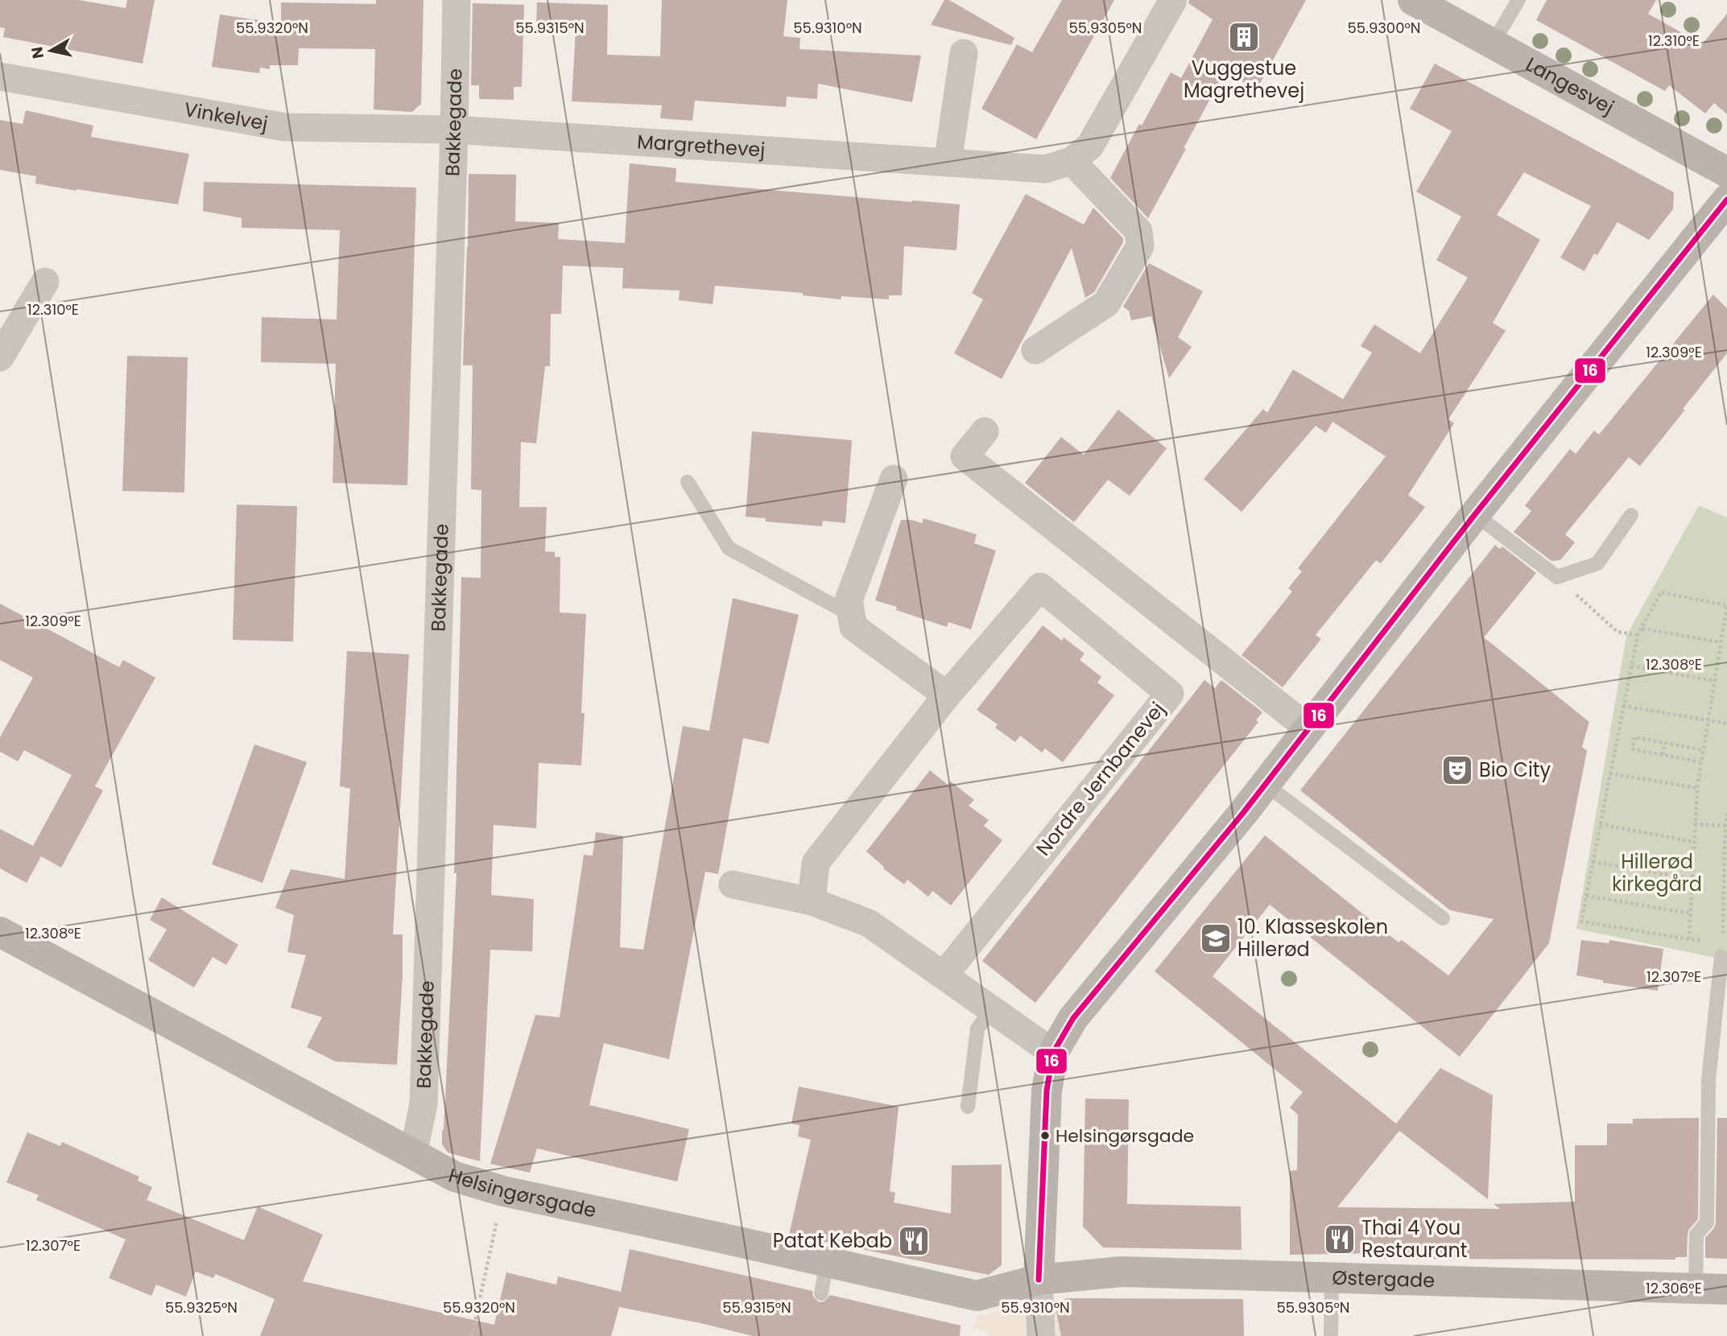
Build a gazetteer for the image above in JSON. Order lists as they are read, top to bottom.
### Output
{
  "streets": {
    "street": [
      "Langesvej",
      "Vinkelvej",
      "Bakkegade",
      "Margrethevej",
      "Nordre Jernbanevej",
      "Helsingørsgade",
      "Østergade"
    ]
  },
  "crossings": [
    ["Vinkelvej", "Bakkegade"],
    ["Vinkelvej", "Margrethevej"],
    ["Bakkegade", "Margrethevej"],
    ["Bakkegade", "Helsingørsgade"],
    ["Helsingørsgade", "Østergade"]
  ],
  "parks": ["Hillerød kirkegård"],
  "places": {
    "building": ["Vuggestue Magrethevej"],
    "theatre": ["Bio City"],
    "school or university": ["10. Klasseskolen Hillerød"],
    "other": ["Helsingørsgade"],
    "restaurant": ["Thai 4 You Restaurant", "Patat Kebab"]
  },
  "lines": ["transit line 16"],
  "north": "left",
  "coordinates": [
    "55.9320°N",
    "55.9315°N",
    "55.9310°N",
    "55.9305°N",
    "55.9300°N",
    "12.310°E",
    "12.309°E",
    "12.308°E",
    "12.307°E",
    "12.306°E",
    "55.9325°N"
  ]
}
